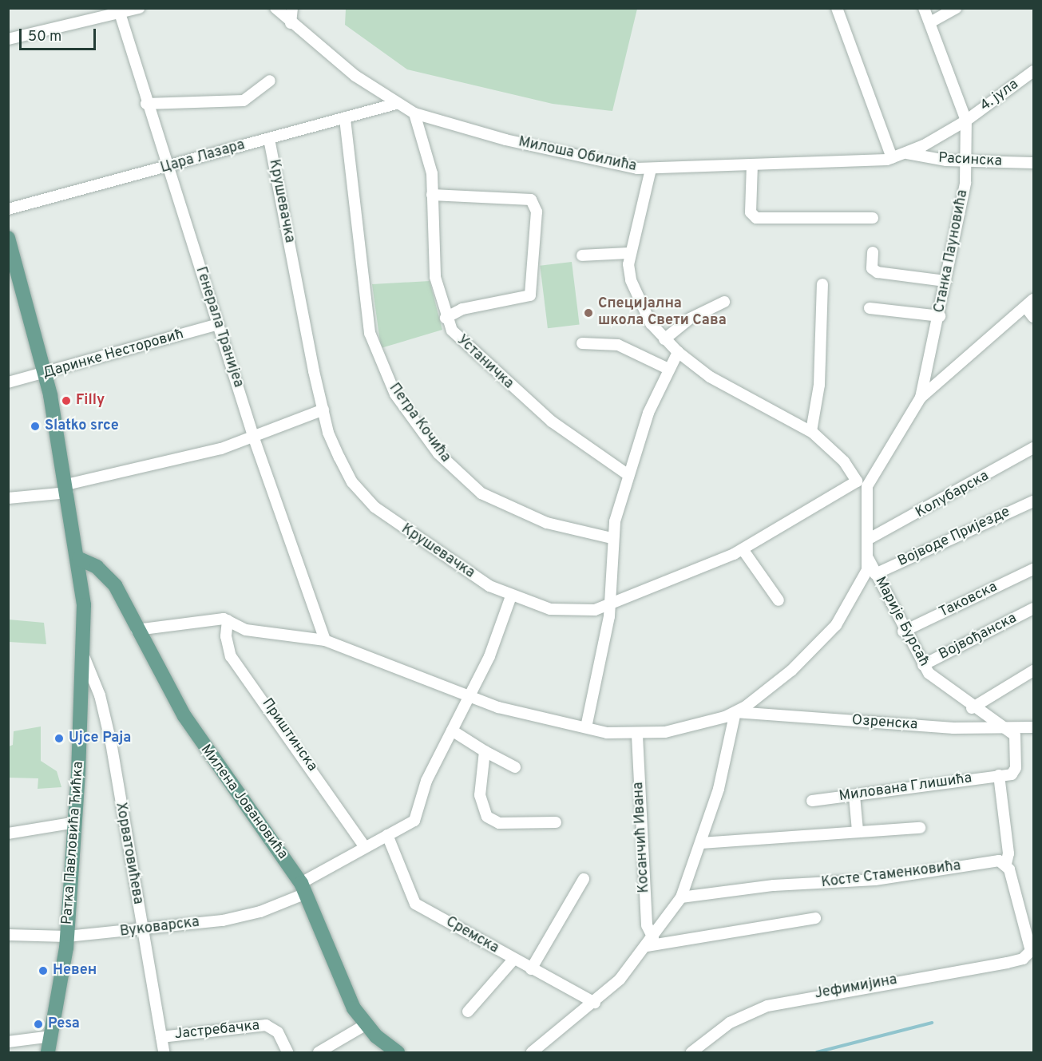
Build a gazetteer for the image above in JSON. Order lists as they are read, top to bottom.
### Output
{
  "streets": {
    "main road": ["Милена Јовановића", "Ратка Павловића Ћићка"],
    "street": [
      "4. јула",
      "Милоша Обилића",
      "Цара Лазара",
      "Расинска",
      "Крушевачка",
      "Станка Пауновића",
      "Генерала Транијеа",
      "Даринке Несторовић",
      "Устаничка",
      "Петра Кочића",
      "Колубарска",
      "Војводе Пријезде",
      "Таковска",
      "Марије Бурсаћ",
      "Војвођанска",
      "Озренска",
      "Приштинска",
      "Милована Глишића",
      "Косанчић Ивана",
      "Хорватовићева",
      "Косте Стаменковића",
      "Вуковарска",
      "Сремска",
      "Јефимијина",
      "Јастребачка"
    ]
  },
  "crossings": [
    ["4. јула", "Милоша Обилића"],
    ["4. јула", "Станка Пауновића"],
    ["Милоша Обилића", "Цара Лазара"],
    ["Милоша Обилића", "Расинска"],
    ["Милоша Обилића", "Станка Пауновића"],
    ["Милоша Обилића", "Устаничка"],
    ["Цара Лазара", "Крушевачка"],
    ["Цара Лазара", "Генерала Транијеа"],
    ["Цара Лазара", "Петра Кочића"],
    ["Расинска", "Станка Пауновића"],
    ["Крушевачка", "Вуковарска"],
    ["Генерала Транијеа", "Даринке Несторовић"],
    ["Даринке Несторовић", "Ратка Павловића Ћићка"],
    ["Војводе Пријезде", "Марије Бурсаћ"],
    ["Таковска", "Марије Бурсаћ"],
    ["Марије Бурсаћ", "Војвођанска"],
    ["Марије Бурсаћ", "Озренска"],
    ["Приштинска", "Вуковарска"],
    ["Милена Јовановића", "Ратка Павловића Ћићка"],
    ["Милена Јовановића", "Вуковарска"],
    ["Ратка Павловића Ћићка", "Хорватовићева"],
    ["Ратка Павловића Ћићка", "Вуковарска"],
    ["Хорватовићева", "Вуковарска"],
    ["Хорватовићева", "Јастребачка"],
    ["Вуковарска", "Сремска"]
  ],
  "places": [
    "Специјална школа Свети Сава",
    "Filly",
    "Slatko srce",
    "Ujce Paja",
    "Невен",
    "Pesa"
  ],
  "scale_bar": "50 m"
}
